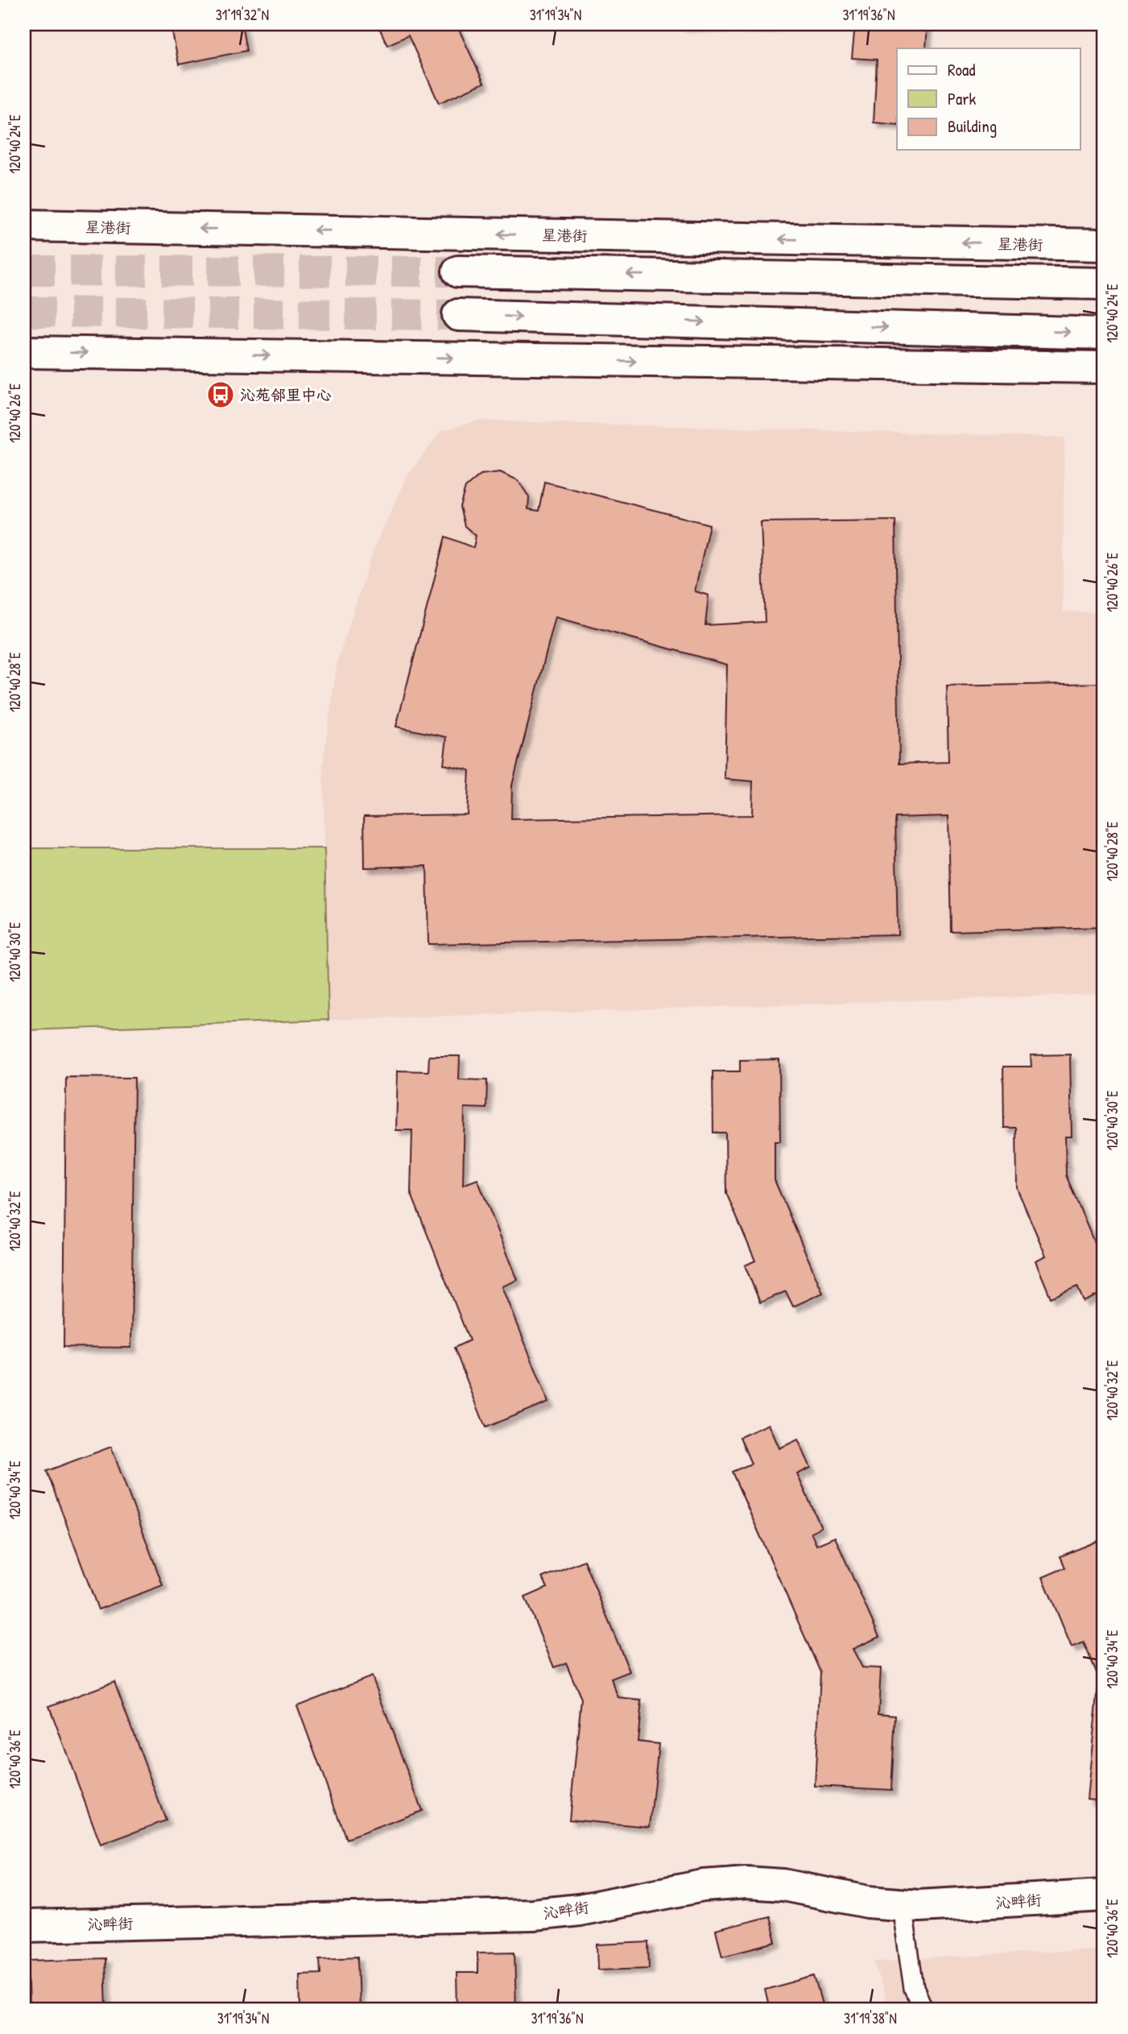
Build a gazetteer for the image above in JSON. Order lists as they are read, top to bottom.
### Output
{
  "streets": {
    "main road": ["星港街", "沁畔街"]
  },
  "places": {
    "bus stop": ["沁苑邻里中心"]
  },
  "legend": ["Road", "Park", "Building"],
  "coordinates": [
    "31°19'32\"N",
    "31°19'34\"N",
    "31°19'36\"N",
    "120°40'24\"E",
    "120°40'26\"E",
    "120°40'28\"E",
    "120°40'30\"E",
    "120°40'32\"E",
    "120°40'34\"E",
    "120°40'36\"E",
    "31°19'38\"N"
  ]
}
